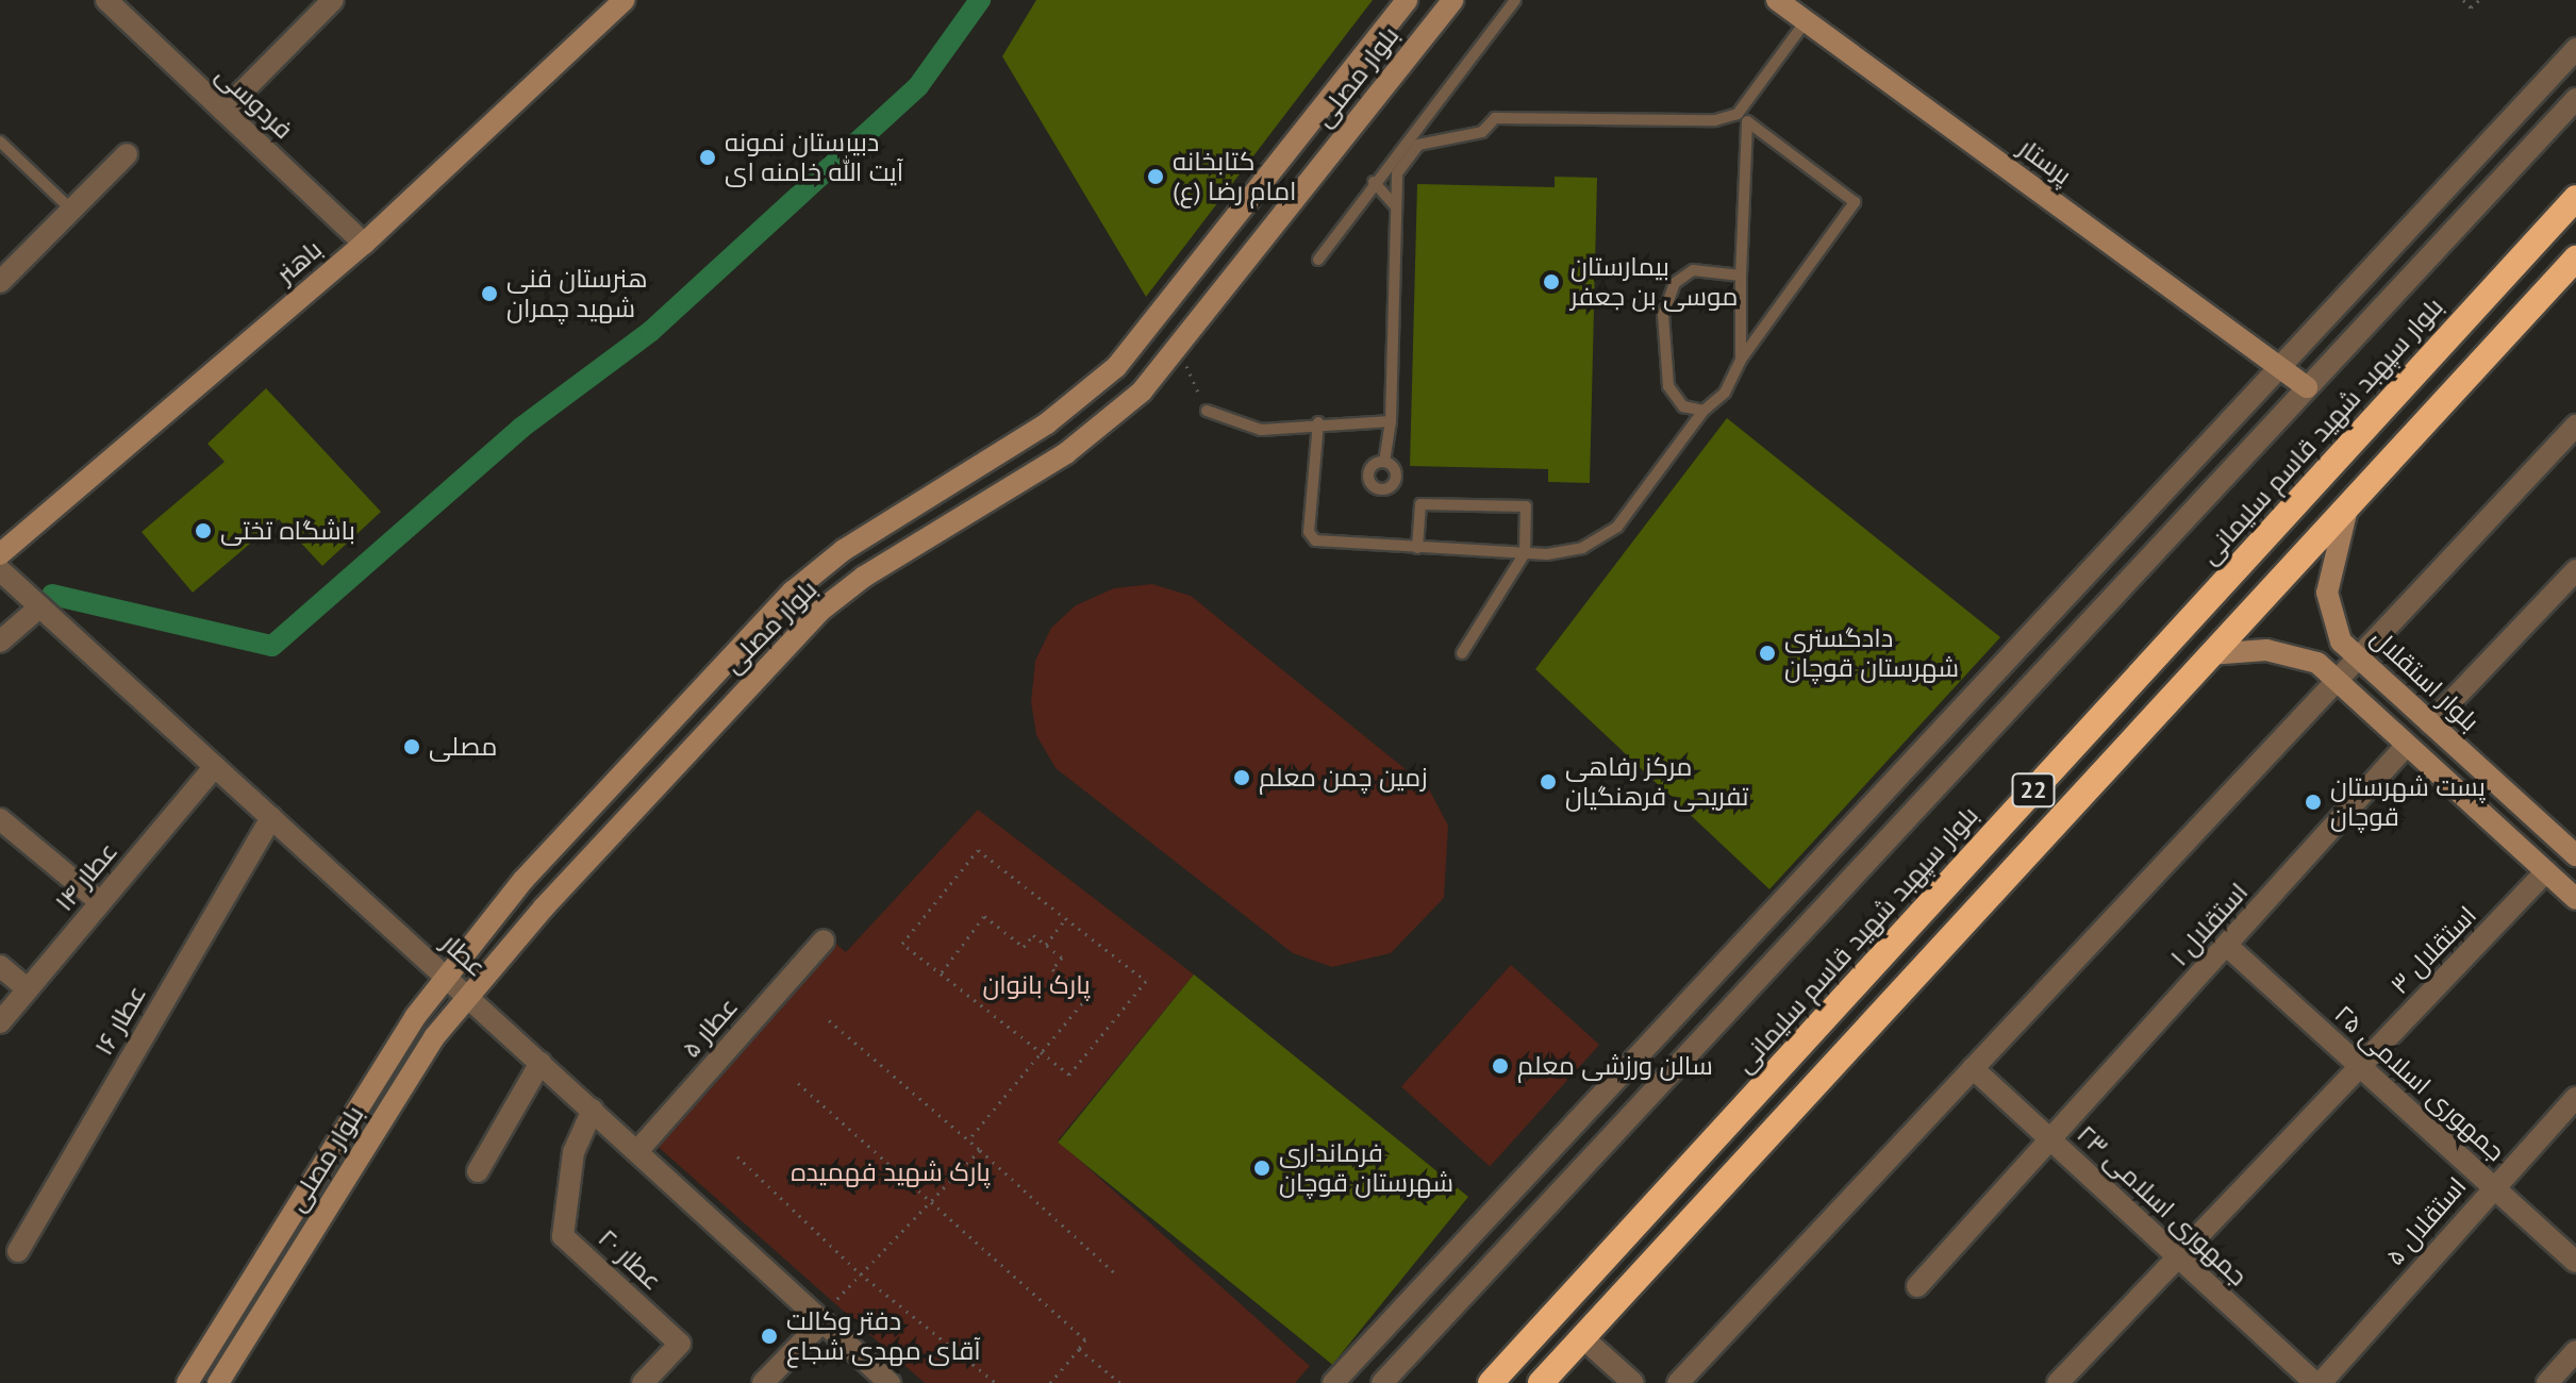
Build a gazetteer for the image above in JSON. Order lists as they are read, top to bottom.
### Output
{
  "streets": {
    "highway": ["بلوار سپهبد شهید قاسم سلیمانی", "22"],
    "street": [
      "بلوار مصلی",
      "فردوسی",
      "پرستار",
      "باهنر",
      "بلوار استقلال",
      "عطار ۱۴",
      "استقلال ۱",
      "استقلال ۳",
      "عطار",
      "عطار ۱۶",
      "عطار ۵",
      "جمهوری اسلامی ۲۵",
      "جمهوری اسلامی ۲۳",
      "استقلال ۵",
      "عطار ۲۰"
    ]
  },
  "crossings": [
    ["بلوار مصلی", "عطار"],
    ["فردوسی", "باهنر"],
    ["بلوار استقلال", "22"],
    ["عطار ۱۴", "عطار"],
    ["استقلال ۱", "جمهوری اسلامی ۲۵"],
    ["استقلال ۱", "جمهوری اسلامی ۲۳"],
    ["استقلال ۳", "جمهوری اسلامی ۲۵"],
    ["استقلال ۳", "جمهوری اسلامی ۲۳"],
    ["عطار", "عطار ۱۶"],
    ["عطار", "عطار ۵"],
    ["عطار", "عطار ۲۰"],
    ["جمهوری اسلامی ۲۵", "استقلال ۵"],
    ["جمهوری اسلامی ۲۳", "استقلال ۵"]
  ],
  "parks": ["پارک بانوان", "پارک شهید فهمیده"],
  "places": [
    "دبیرستان نمونه آیت الله خامنه ای",
    "کتابخانه امام رضا (ع)",
    "بیمارستان موسی بن جعفر",
    "هنرستان فنی شهید چمران",
    "باشگاه تختی",
    "دادگستری شهرستان قوچان",
    "مصلی",
    "زمین چمن معلم",
    "مرکز رفاهی تفریحی فرهنگیان",
    "پست شهرستان قوچان",
    "سالن ورزشی معلم",
    "فرمانداری شهرستان قوچان",
    "دفتر وکالت آقای مهدی شجاع"
  ]
}
